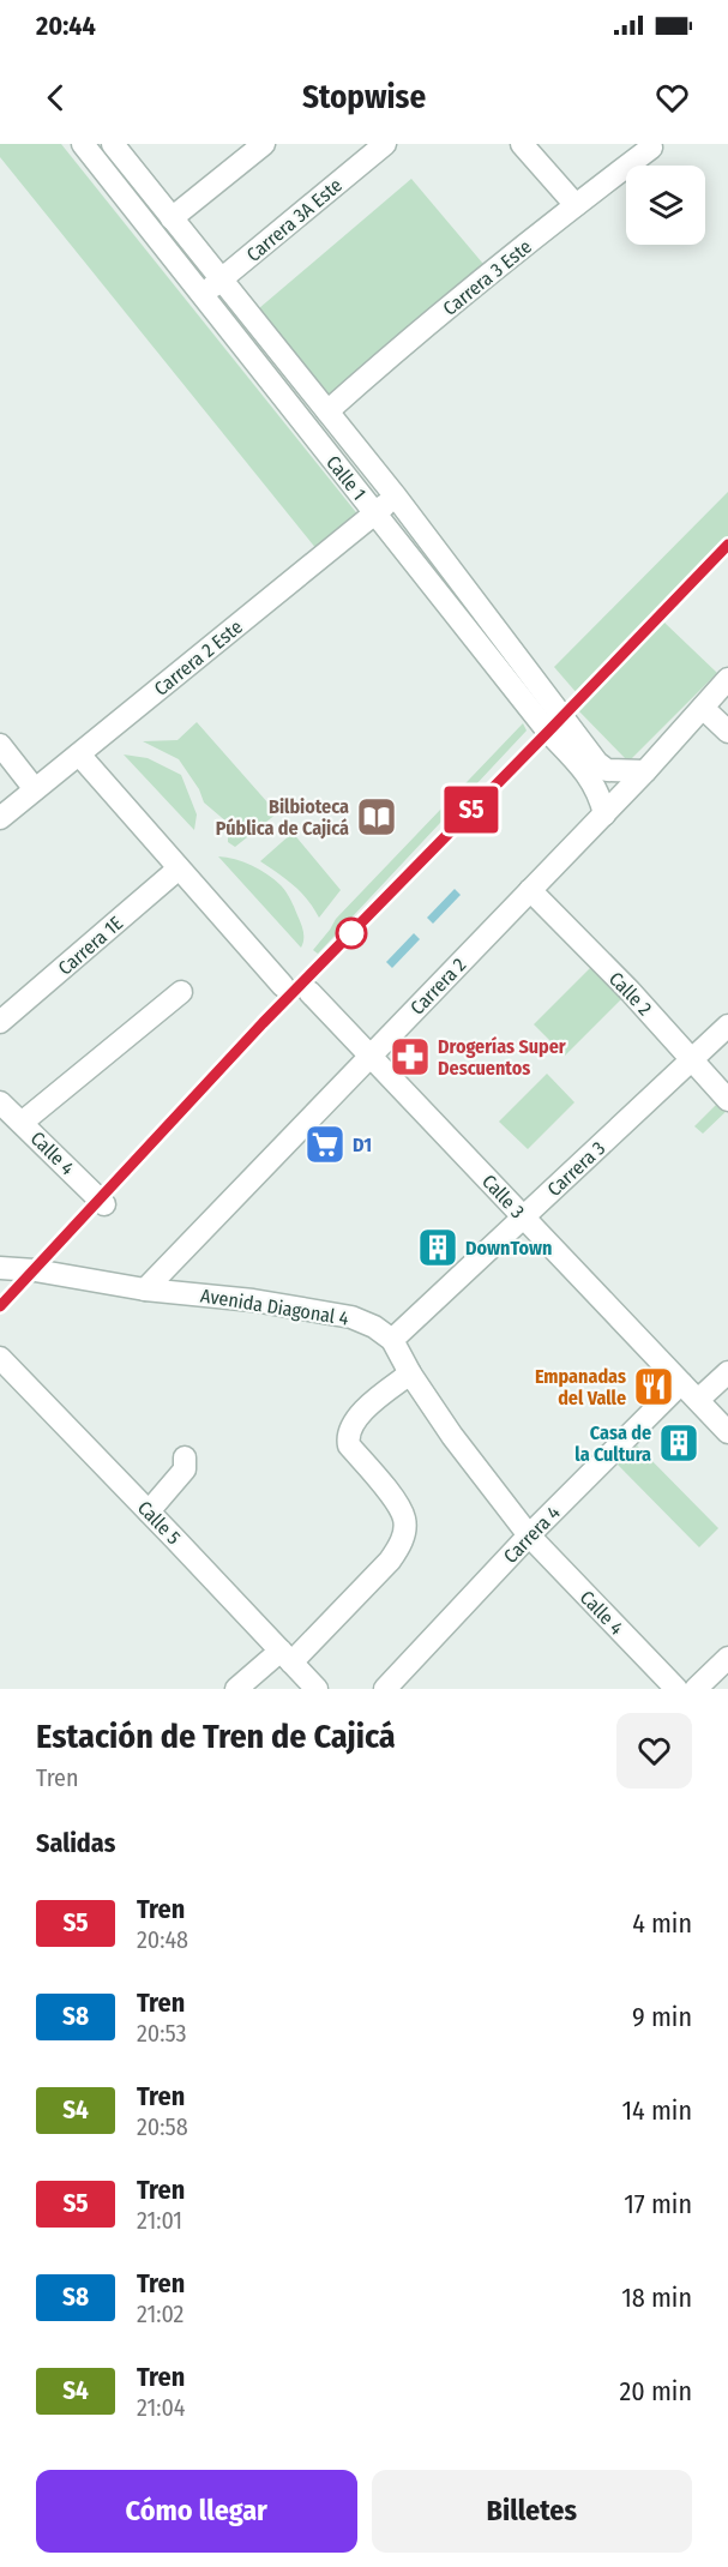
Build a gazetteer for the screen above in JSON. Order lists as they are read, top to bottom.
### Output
{
  "streets": {
    "street": [
      "Carrera 3A Este",
      "Carrera 3 Este",
      "Calle 1",
      "Carrera 2 Este",
      "Carrera 1E",
      "Carrera 2",
      "Calle 2",
      "Calle 4",
      "Carrera 3",
      "Calle 3",
      "Avenida Diagonal 4",
      "Calle 5",
      "Carrera 4"
    ]
  },
  "crossings": [
    ["Carrera 3A Este", "Calle 1"],
    ["Carrera 3 Este", "Calle 1"],
    ["Calle 1", "Carrera 2 Este"],
    ["Calle 1", "Carrera 2"],
    ["Carrera 2", "Calle 2"],
    ["Carrera 2", "Calle 3"],
    ["Carrera 2", "Avenida Diagonal 4"],
    ["Calle 2", "Carrera 3"],
    ["Calle 4", "Carrera 4"],
    ["Carrera 3", "Calle 3"],
    ["Carrera 3", "Avenida Diagonal 4"],
    ["Calle 3", "Carrera 4"]
  ],
  "places": {
    "library": ["Bilbioteca Pública de Cajicá"],
    "pharmacy": ["Drogerías Super Descuentos"],
    "supermarket": ["D1"],
    "building": ["DownTown", "Casa de la Cultura"],
    "restaurant": ["Empanadas del Valle"]
  },
  "page": {
    "status": "20:44",
    "header": "Stopwise",
    "on_map": "S5",
    "heading": [
      ["Estación de Tren de Cajicá", "Tren"],
      "Salidas"
    ],
    "list": [
      {
        "mark": "S5",
        "name": "Tren",
        "note": "20:48",
        "value": "4 min"
      },
      {
        "mark": "S8",
        "name": "Tren",
        "note": "20:53",
        "value": "9 min"
      },
      {
        "mark": "S4",
        "name": "Tren",
        "note": "20:58",
        "value": "14 min"
      },
      {
        "mark": "S5",
        "name": "Tren",
        "note": "21:01",
        "value": "17 min"
      },
      {
        "mark": "S8",
        "name": "Tren",
        "note": "21:02",
        "value": "18 min"
      },
      {
        "mark": "S4",
        "name": "Tren",
        "note": "21:04",
        "value": "20 min"
      }
    ],
    "buttons": ["Cómo llegar", "Billetes"]
  }
}
